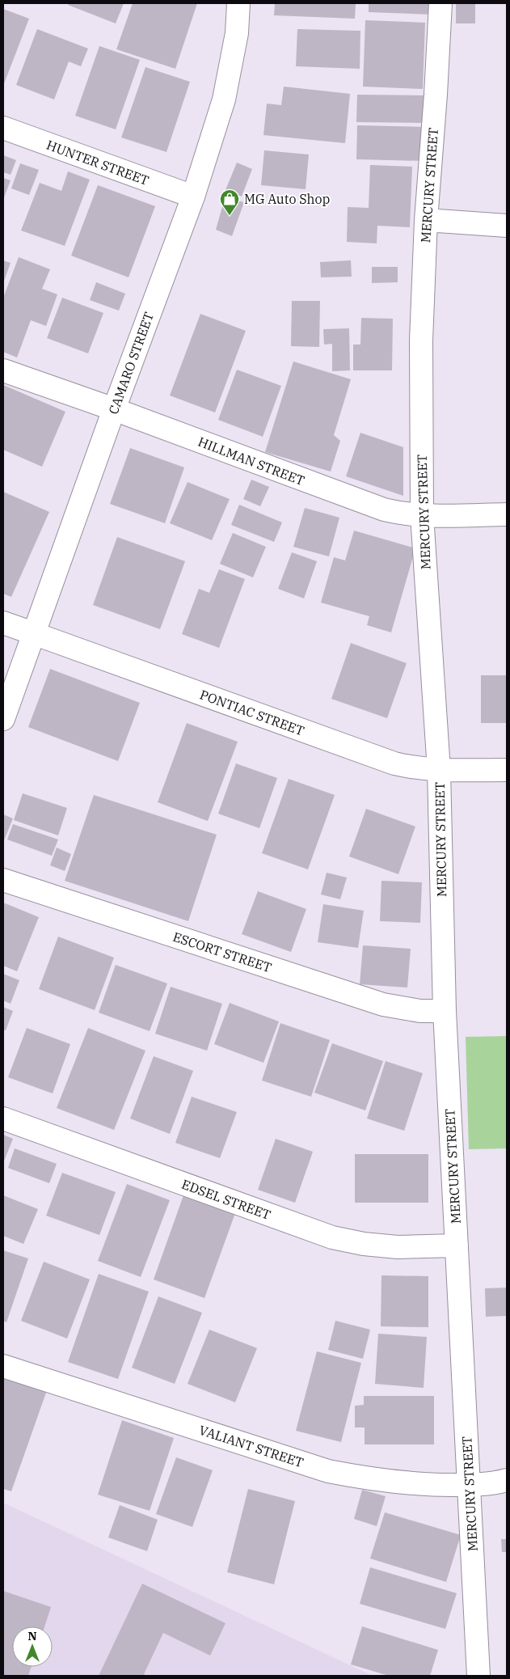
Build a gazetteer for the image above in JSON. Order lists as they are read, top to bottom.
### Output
{
  "streets": {
    "street": [
      "HUNTER STREET",
      "MERCURY STREET",
      "CAMARO STREET",
      "HILLMAN STREET",
      "PONTIAC STREET",
      "ESCORT STREET",
      "EDSEL STREET",
      "VALIANT STREET"
    ]
  },
  "crossings": [
    ["HUNTER STREET", "CAMARO STREET"],
    ["MERCURY STREET", "HILLMAN STREET"],
    ["MERCURY STREET", "PONTIAC STREET"],
    ["MERCURY STREET", "ESCORT STREET"],
    ["MERCURY STREET", "EDSEL STREET"],
    ["MERCURY STREET", "VALIANT STREET"],
    ["CAMARO STREET", "HILLMAN STREET"],
    ["CAMARO STREET", "PONTIAC STREET"]
  ],
  "places": {
    "shop": ["MG Auto Shop"]
  },
  "north": "top"
}
